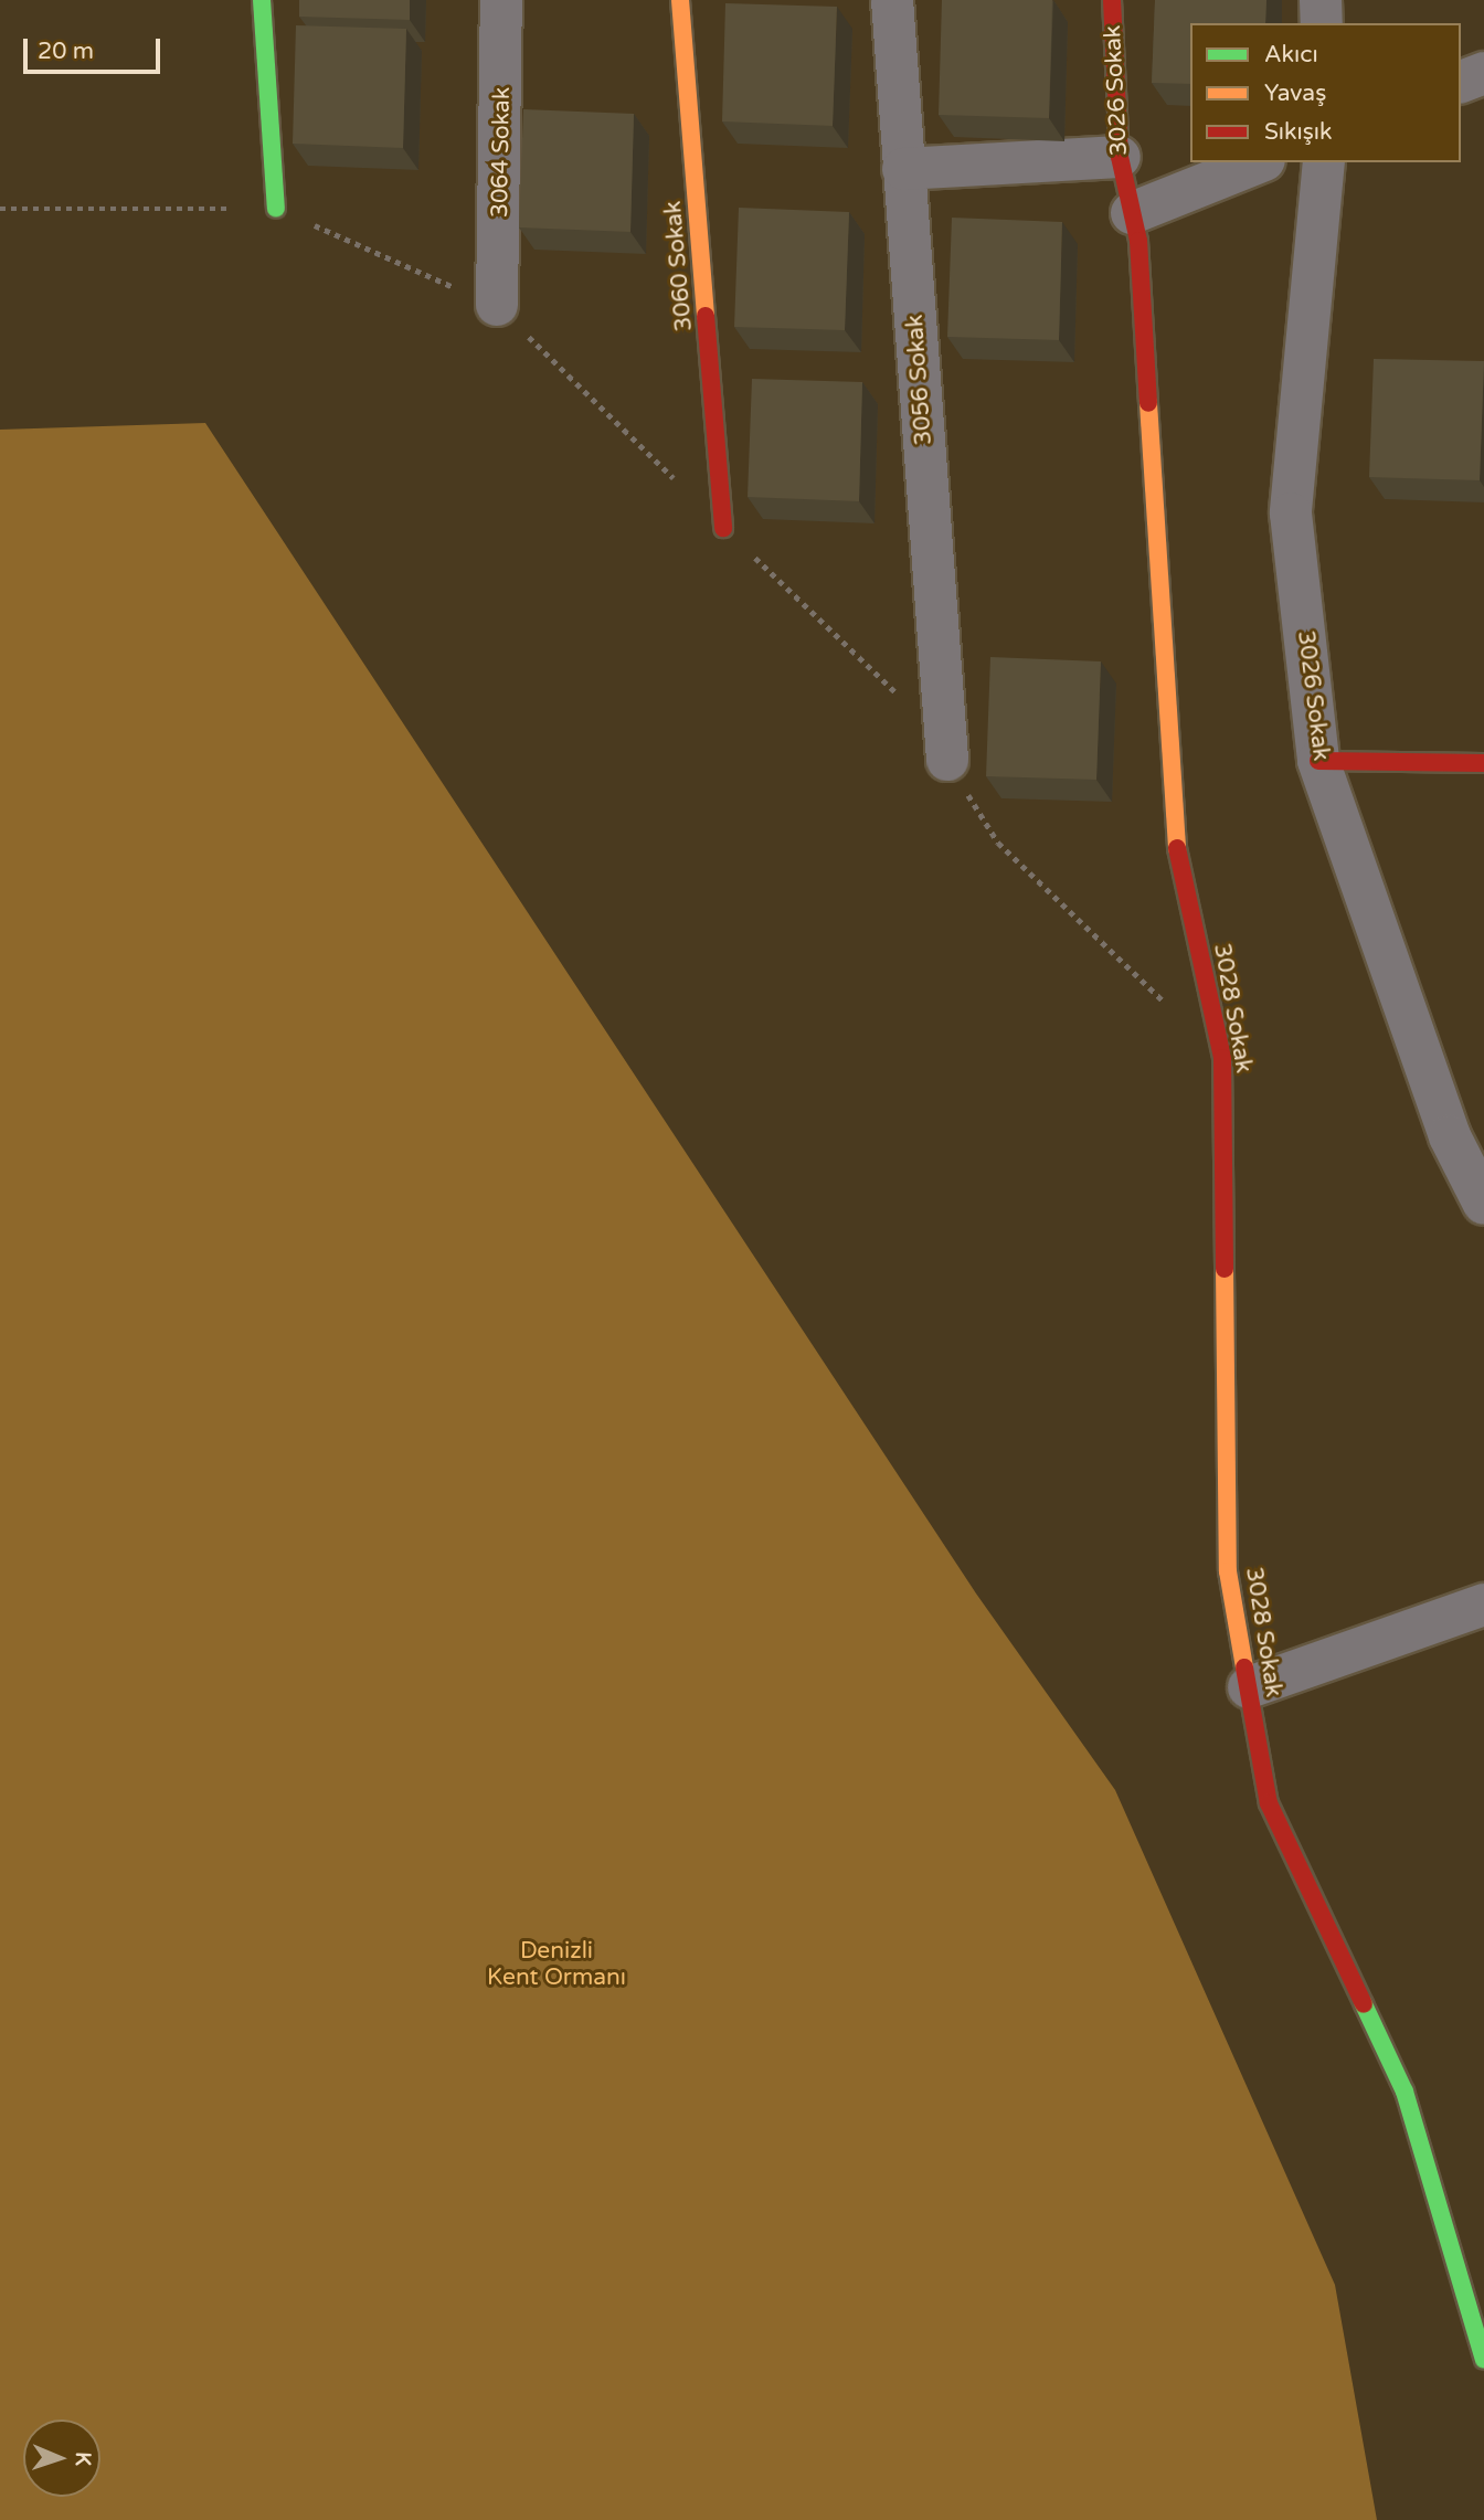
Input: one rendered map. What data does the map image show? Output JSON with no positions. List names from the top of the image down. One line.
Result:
{"streets":{"street":["3026 Sokak","3064 Sokak","3060 Sokak","3056 Sokak","3028 Sokak"]},"crossings":[["3026 Sokak","3028 Sokak"]],"parks":["Denizli Kent Ormanı"],"legend":["Akıcı","Yavaş","Sıkışık"],"scale_bar":"20 m","north":"right"}
